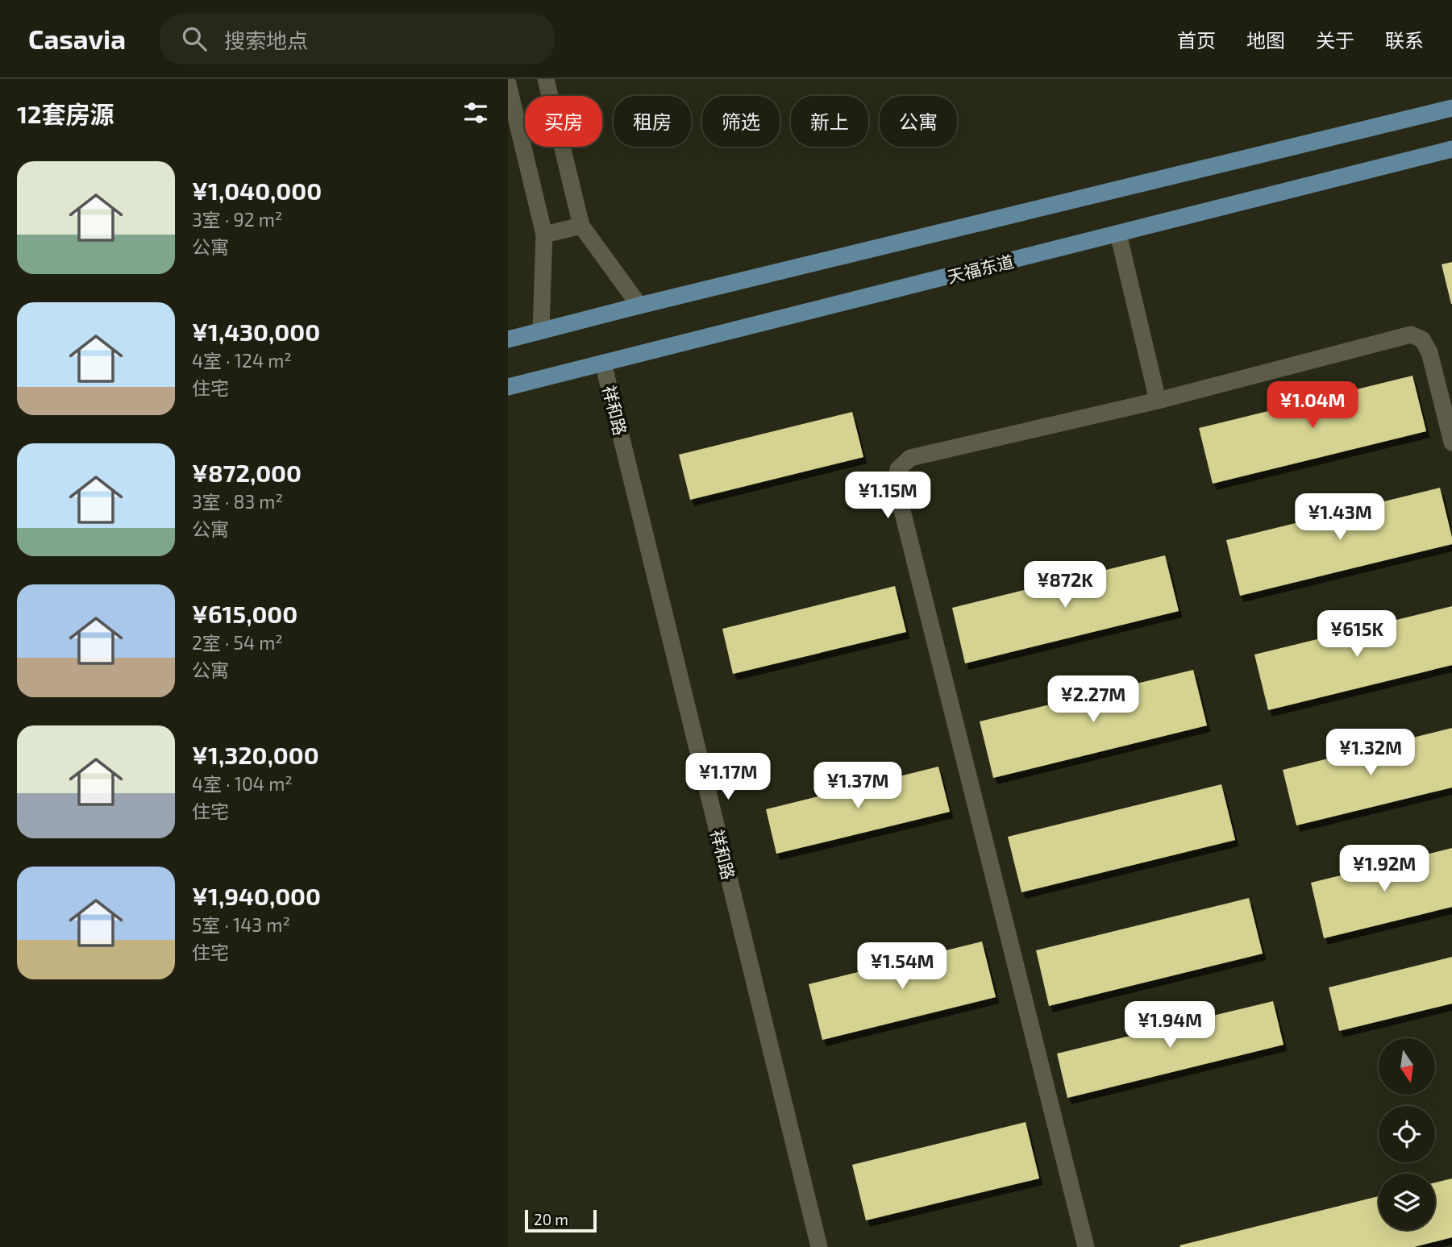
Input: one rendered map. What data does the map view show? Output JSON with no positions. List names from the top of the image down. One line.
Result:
{"streets":{"main road":["天福东道"],"street":["祥和路"]},"crossings":[["天福东道","祥和路"]],"scale_bar":"20 m","north":"bottom","page":{"header":"Casavia","search":"搜索地点","nav":["首页","地图","关于","联系"],"heading":"12套房源","chip":["买房","租房","筛选","新上","公寓"],"list":[{"name":"¥1,040,000","note":"3室 · 92 m² · 公寓"},{"name":"¥1,430,000","note":"4室 · 124 m² · 住宅"},{"name":"¥872,000","note":"3室 · 83 m² · 公寓"},{"name":"¥615,000","note":"2室 · 54 m² · 公寓"},{"name":"¥1,320,000","note":"4室 · 104 m² · 住宅"},{"name":"¥1,940,000","note":"5室 · 143 m² · 住宅"}],"price":["¥1.04M","¥1.15M","¥1.43M","¥872K","¥615K","¥2.27M","¥1.32M","¥1.17M","¥1.37M","¥1.92M","¥1.54M","¥1.94M"],"scale":"20 m"}}
